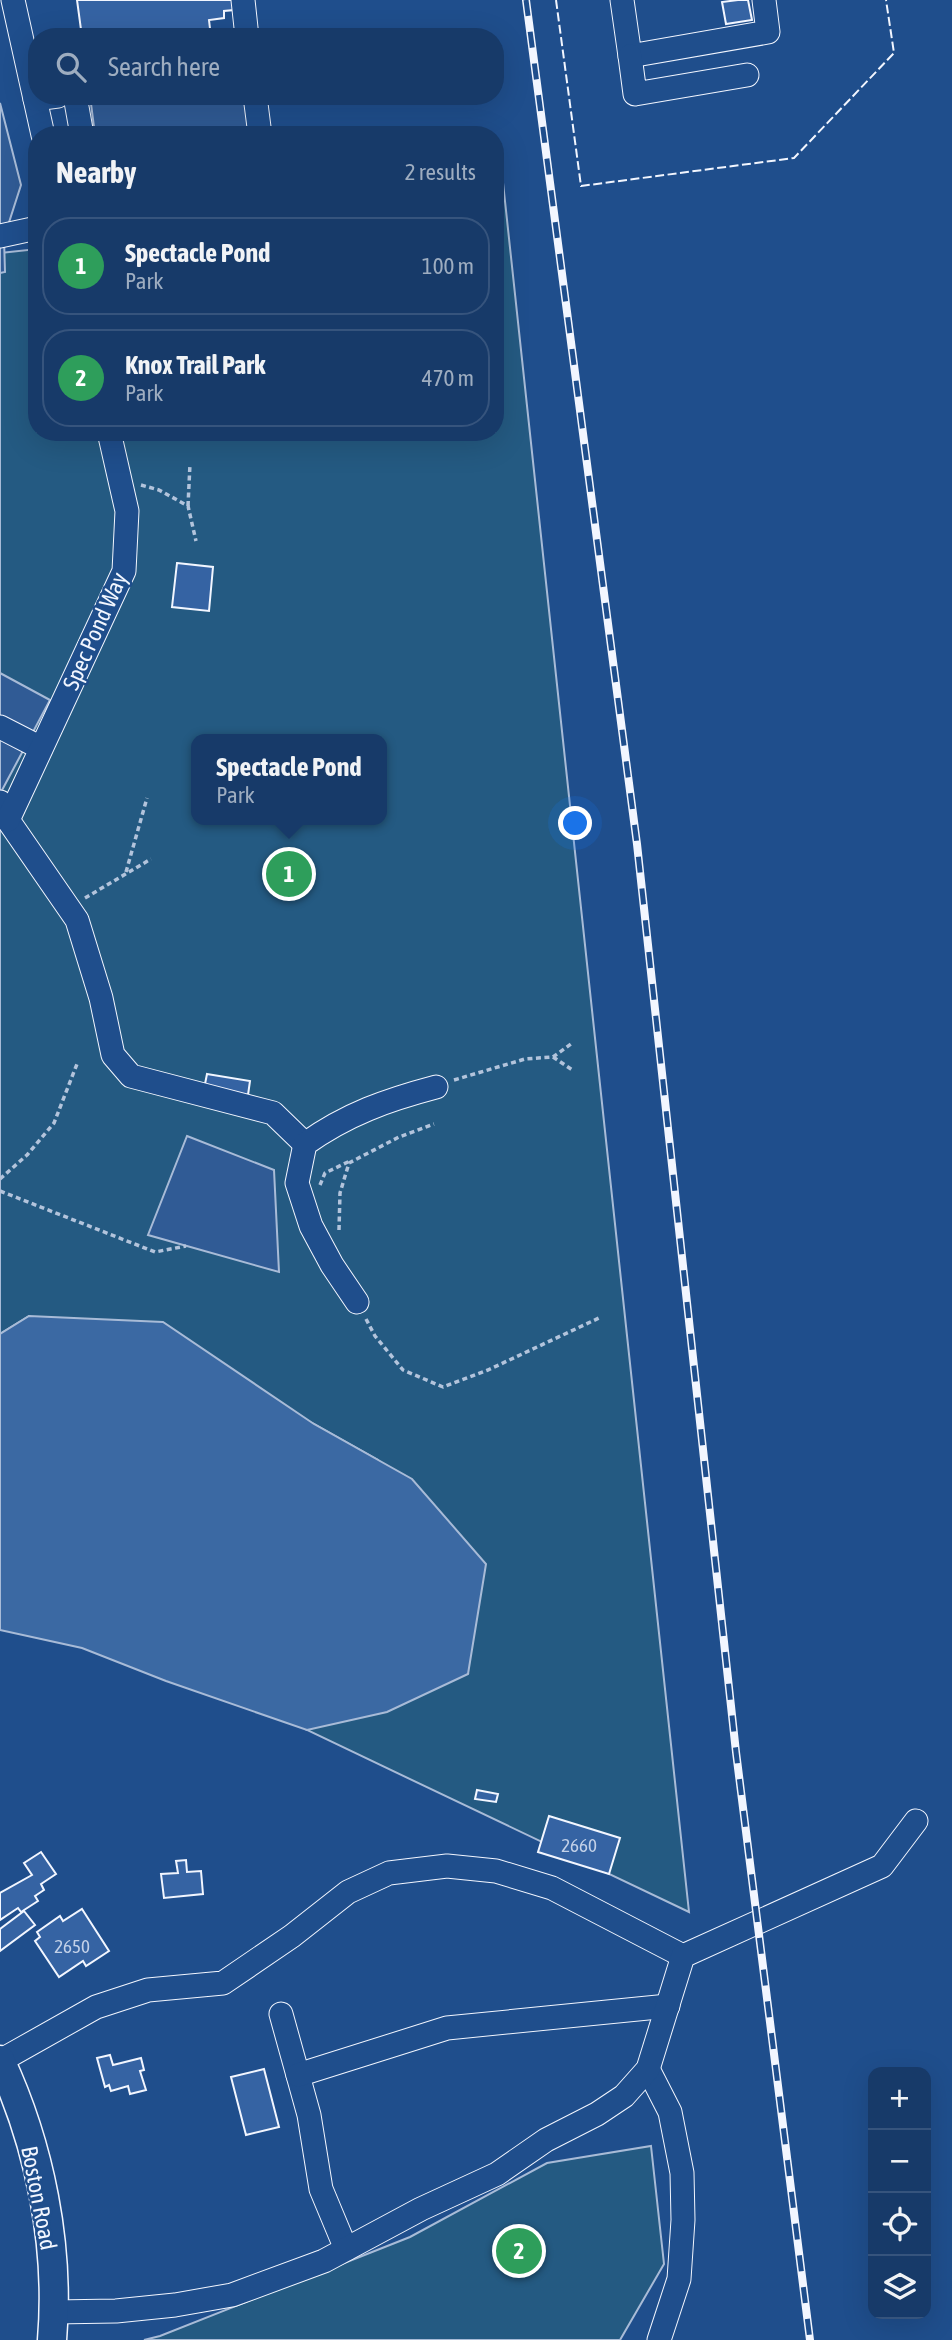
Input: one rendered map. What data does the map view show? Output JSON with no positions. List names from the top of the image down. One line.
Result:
{"streets":{"main road":["Boston Road"],"lane":["Spec Pond Way"]},"house_numbers":["2660","2650"],"page":{"search":"Search here","heading":["Nearby","2 results"],"list":[{"mark":"1","name":"Spectacle Pond","note":"Park","value":"100 m"},{"mark":"2","name":"Knox Trail Park","note":"Park","value":"470 m"}],"popup":["Spectacle Pond","Park"],"pins":["1","2"],"map_buttons":["+","−"]}}
